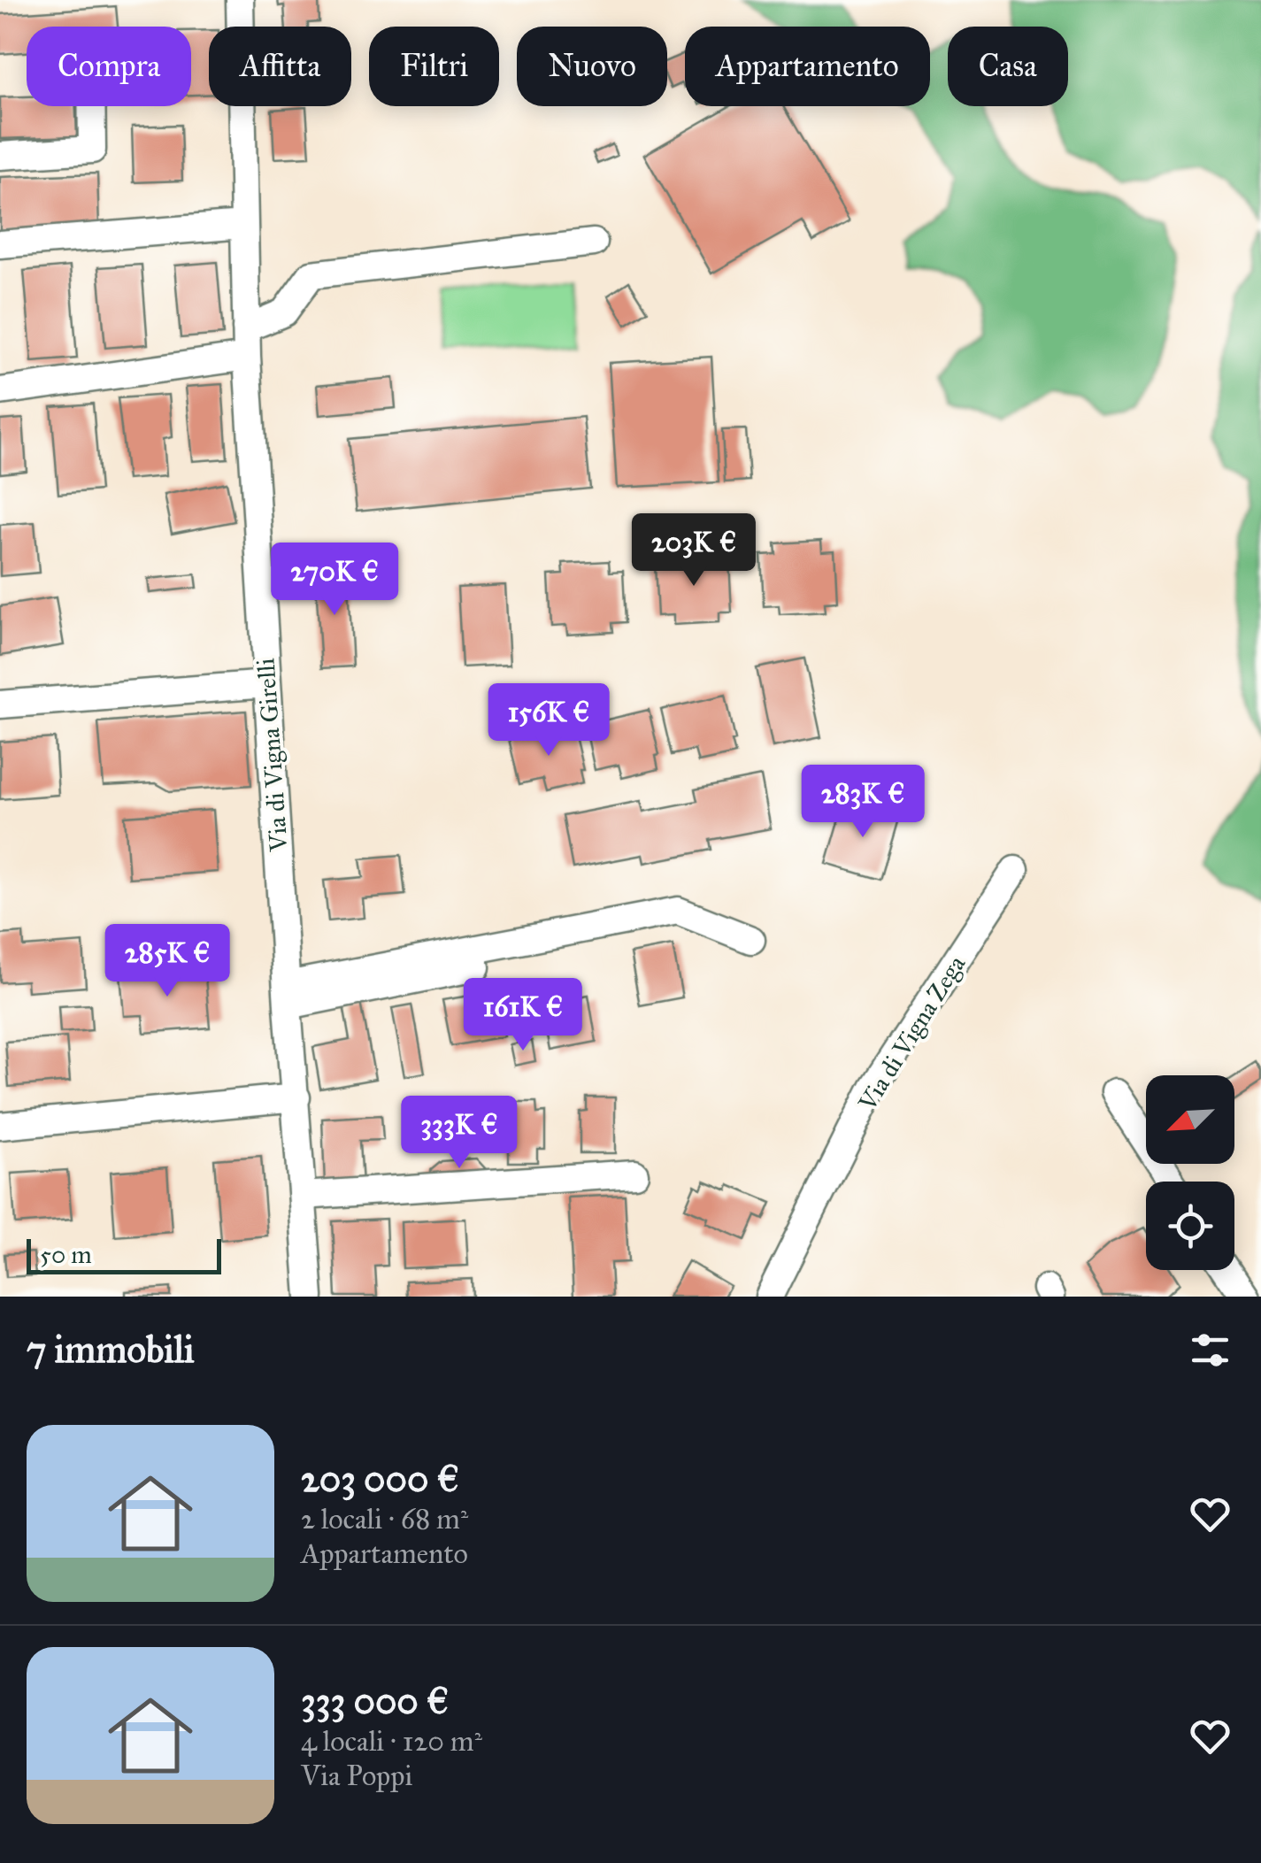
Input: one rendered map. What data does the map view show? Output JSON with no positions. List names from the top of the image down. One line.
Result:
{"streets":{"street":["Via di Vigna Girelli","Via di Vigna Zega"]},"scale_bar":"50 m","north":"bottom left","page":{"chip":["Compra","Affitta","Filtri","Nuovo","Appartamento","Casa"],"price":["203K €","270K €","156K €","283K €","285K €","161K €","333K €"],"scale":"50 m","heading":"7 immobili","list":[{"name":"203 000 €","note":"2 locali · 68 m² · Appartamento"},{"name":"333 000 €","note":"4 locali · 120 m² · Via Poppi"}]}}
